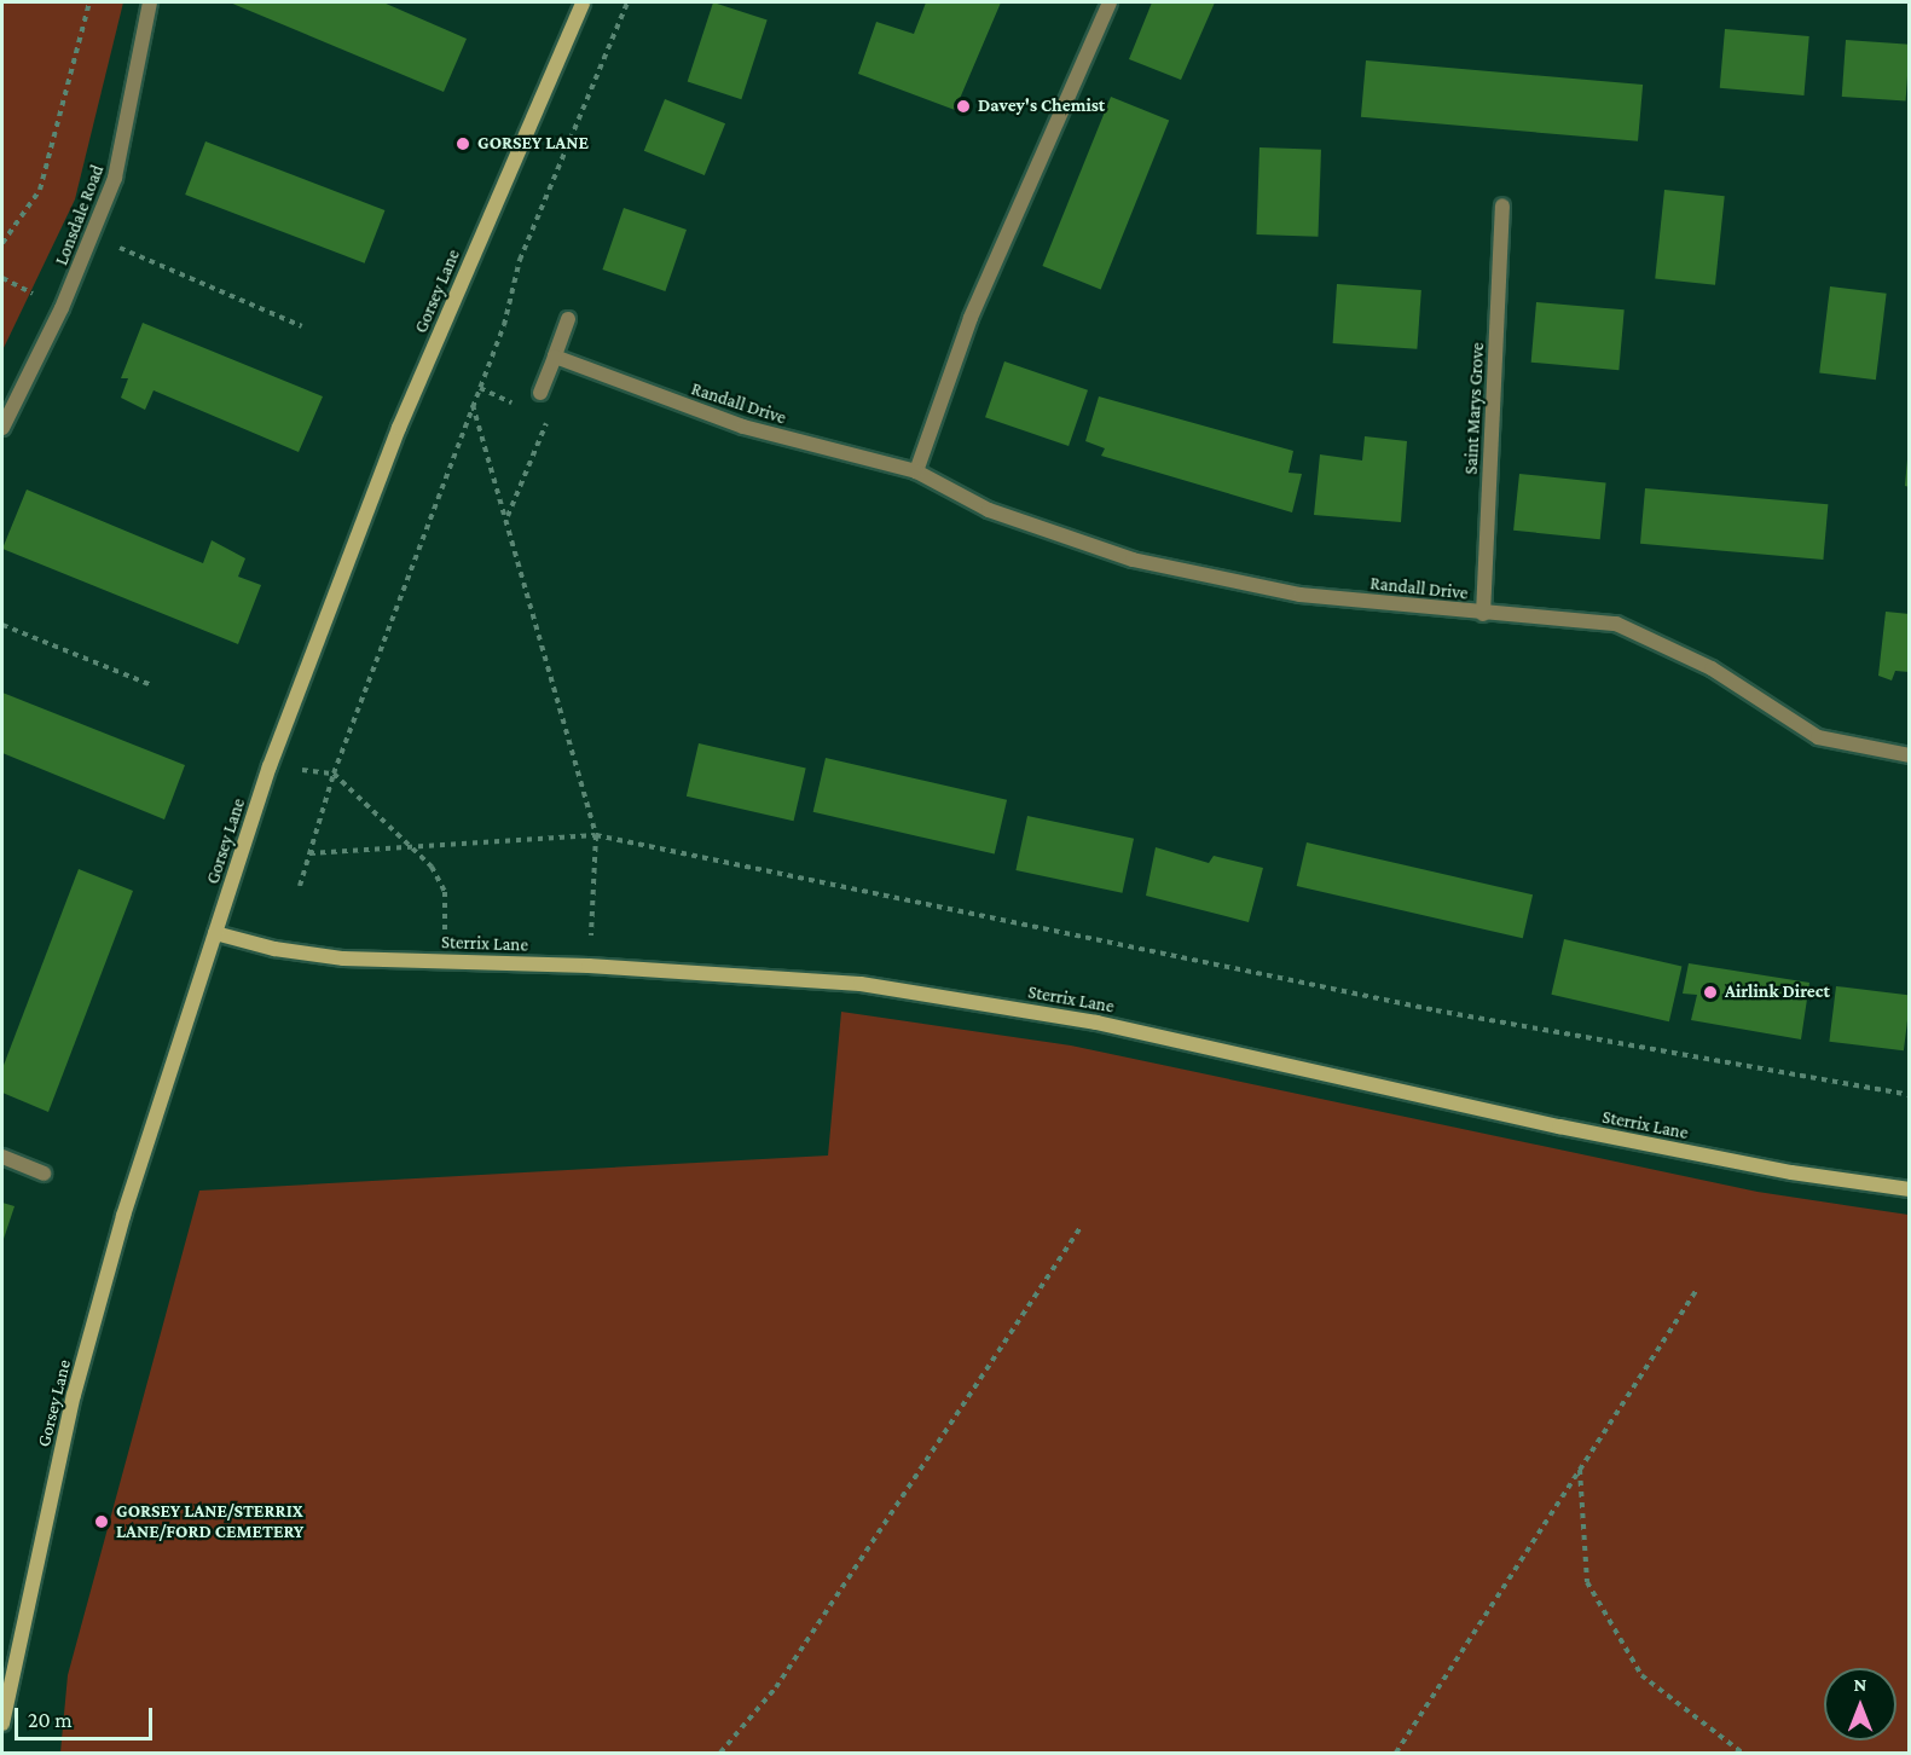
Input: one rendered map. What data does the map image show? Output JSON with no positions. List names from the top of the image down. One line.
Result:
{"streets":{"main road":["Gorsey Lane","Sterrix Lane"],"street":["Lonsdale Road","Randall Drive","Saint Marys Grove"]},"crossings":[["Gorsey Lane","Sterrix Lane"],["Randall Drive","Saint Marys Grove"]],"places":["Davey's Chemist","GORSEY LANE","Airlink Direct","GORSEY LANE/STERRIX LANE/FORD CEMETERY"],"scale_bar":"20 m","north":"top"}
